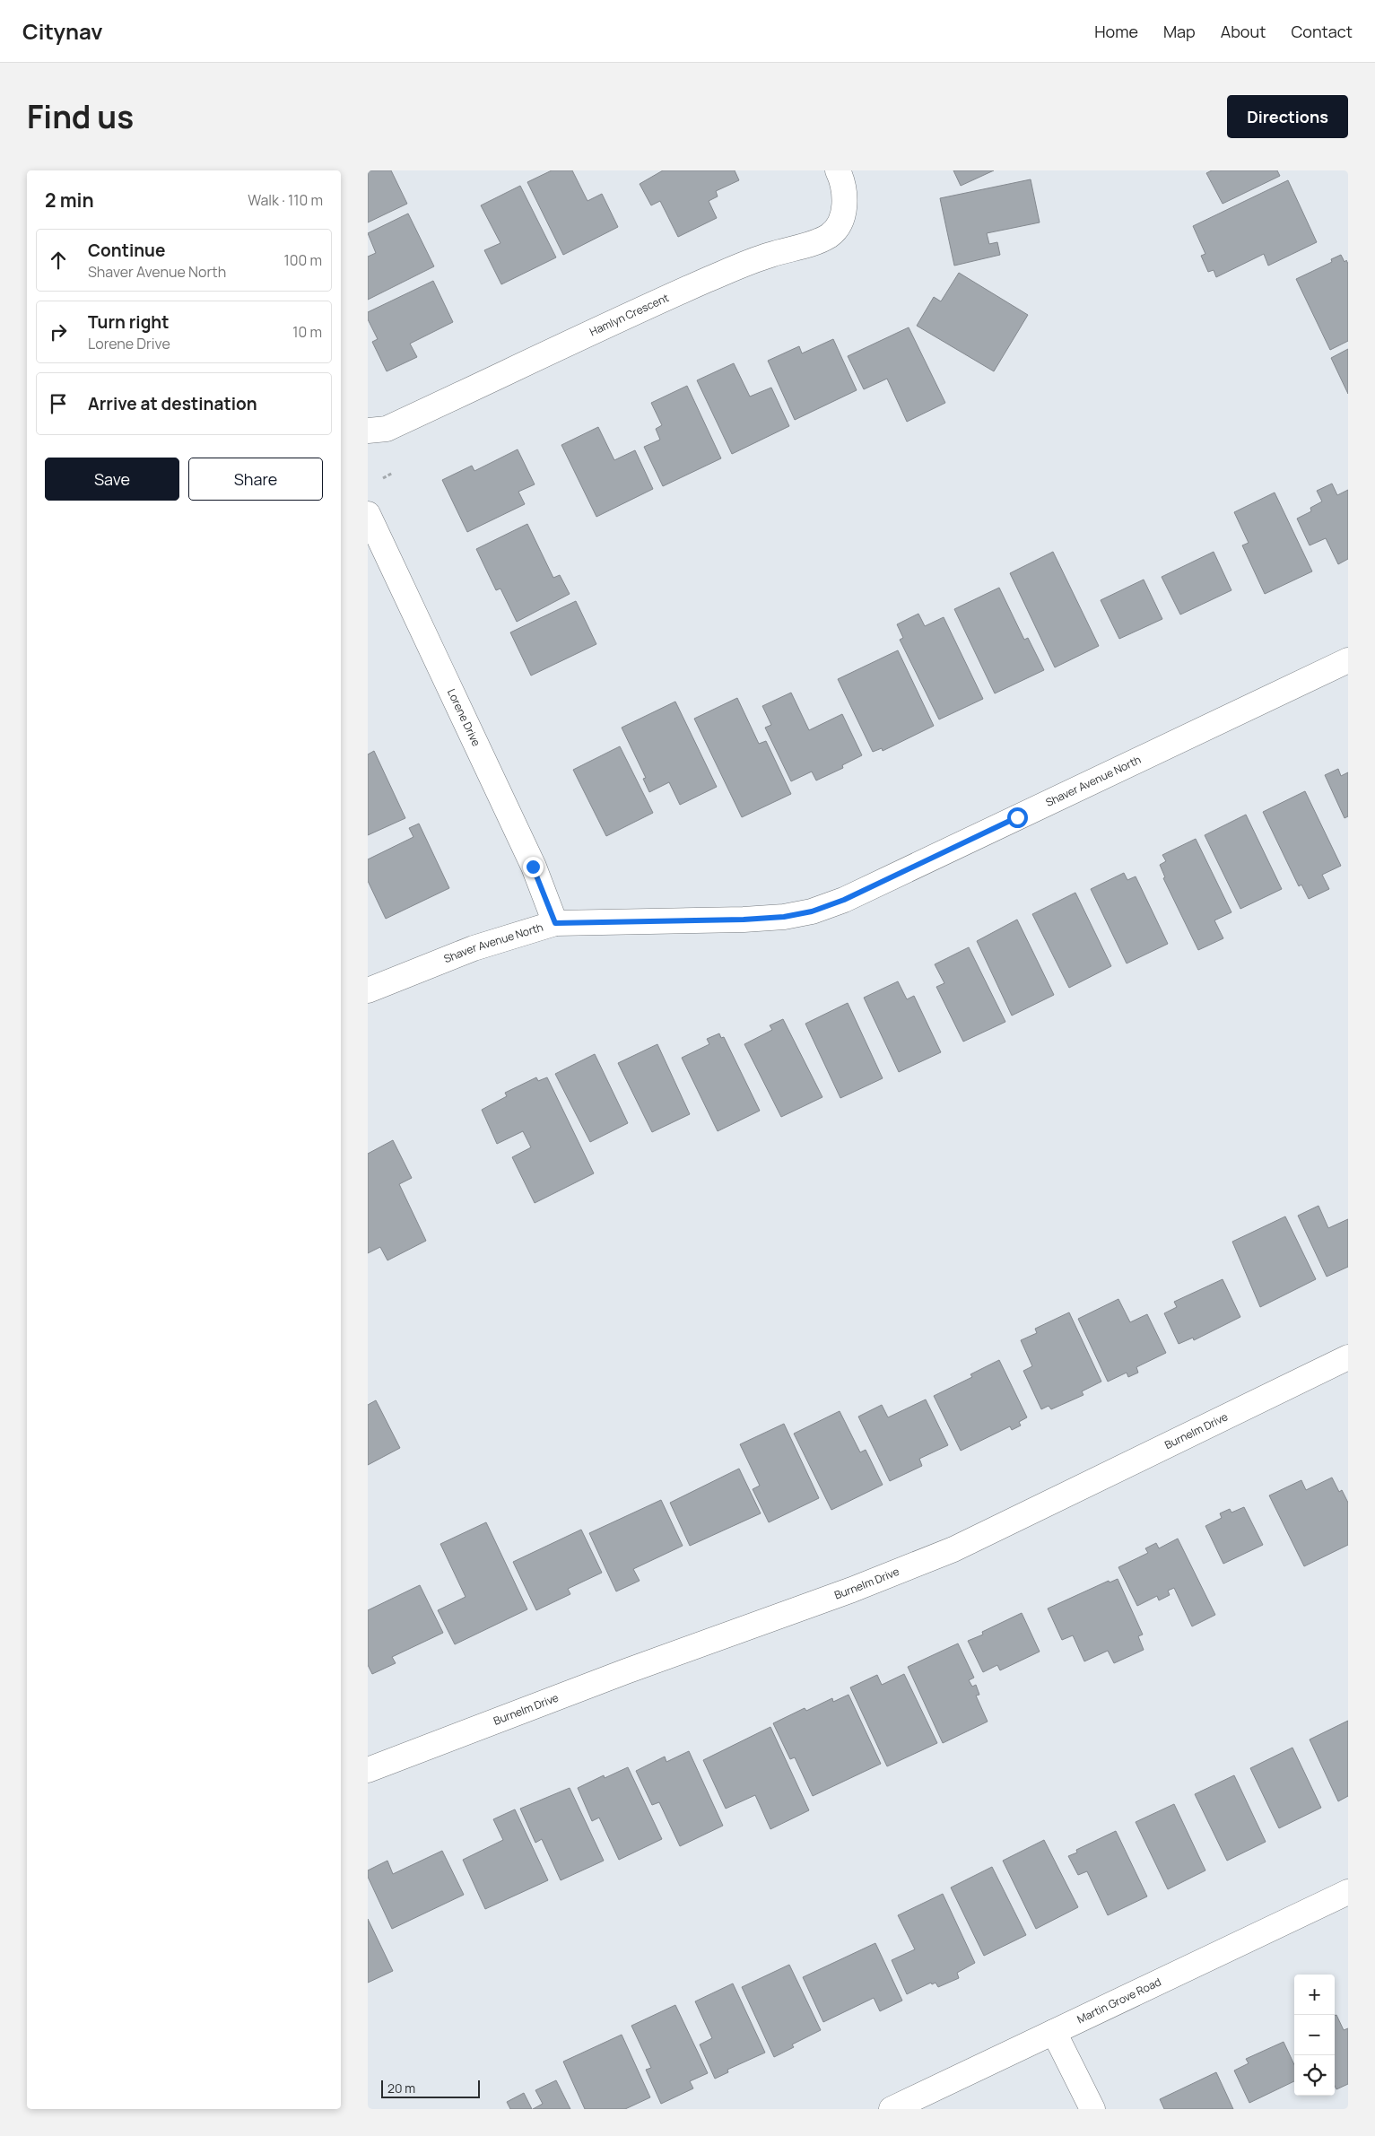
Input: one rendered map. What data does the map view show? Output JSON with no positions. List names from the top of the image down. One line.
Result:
{"streets":{"street":["Hamlyn Crescent","Lorene Drive","Shaver Avenue North","Burnelm Drive","Martin Grove Road"]},"crossings":[["Lorene Drive","Shaver Avenue North"]],"scale_bar":"20 m","page":{"header":"Citynav","nav":["Home","Map","About","Contact"],"title":"Find us","buttons":["Directions",["Save","Share"]],"heading":["2 min","Walk · 110 m"],"list":[["Continue","Shaver Avenue North","100 m"],["Turn right","Lorene Drive","10 m"],"Arrive at destination"],"map_buttons":["+","−"],"scale":"20 m"}}
